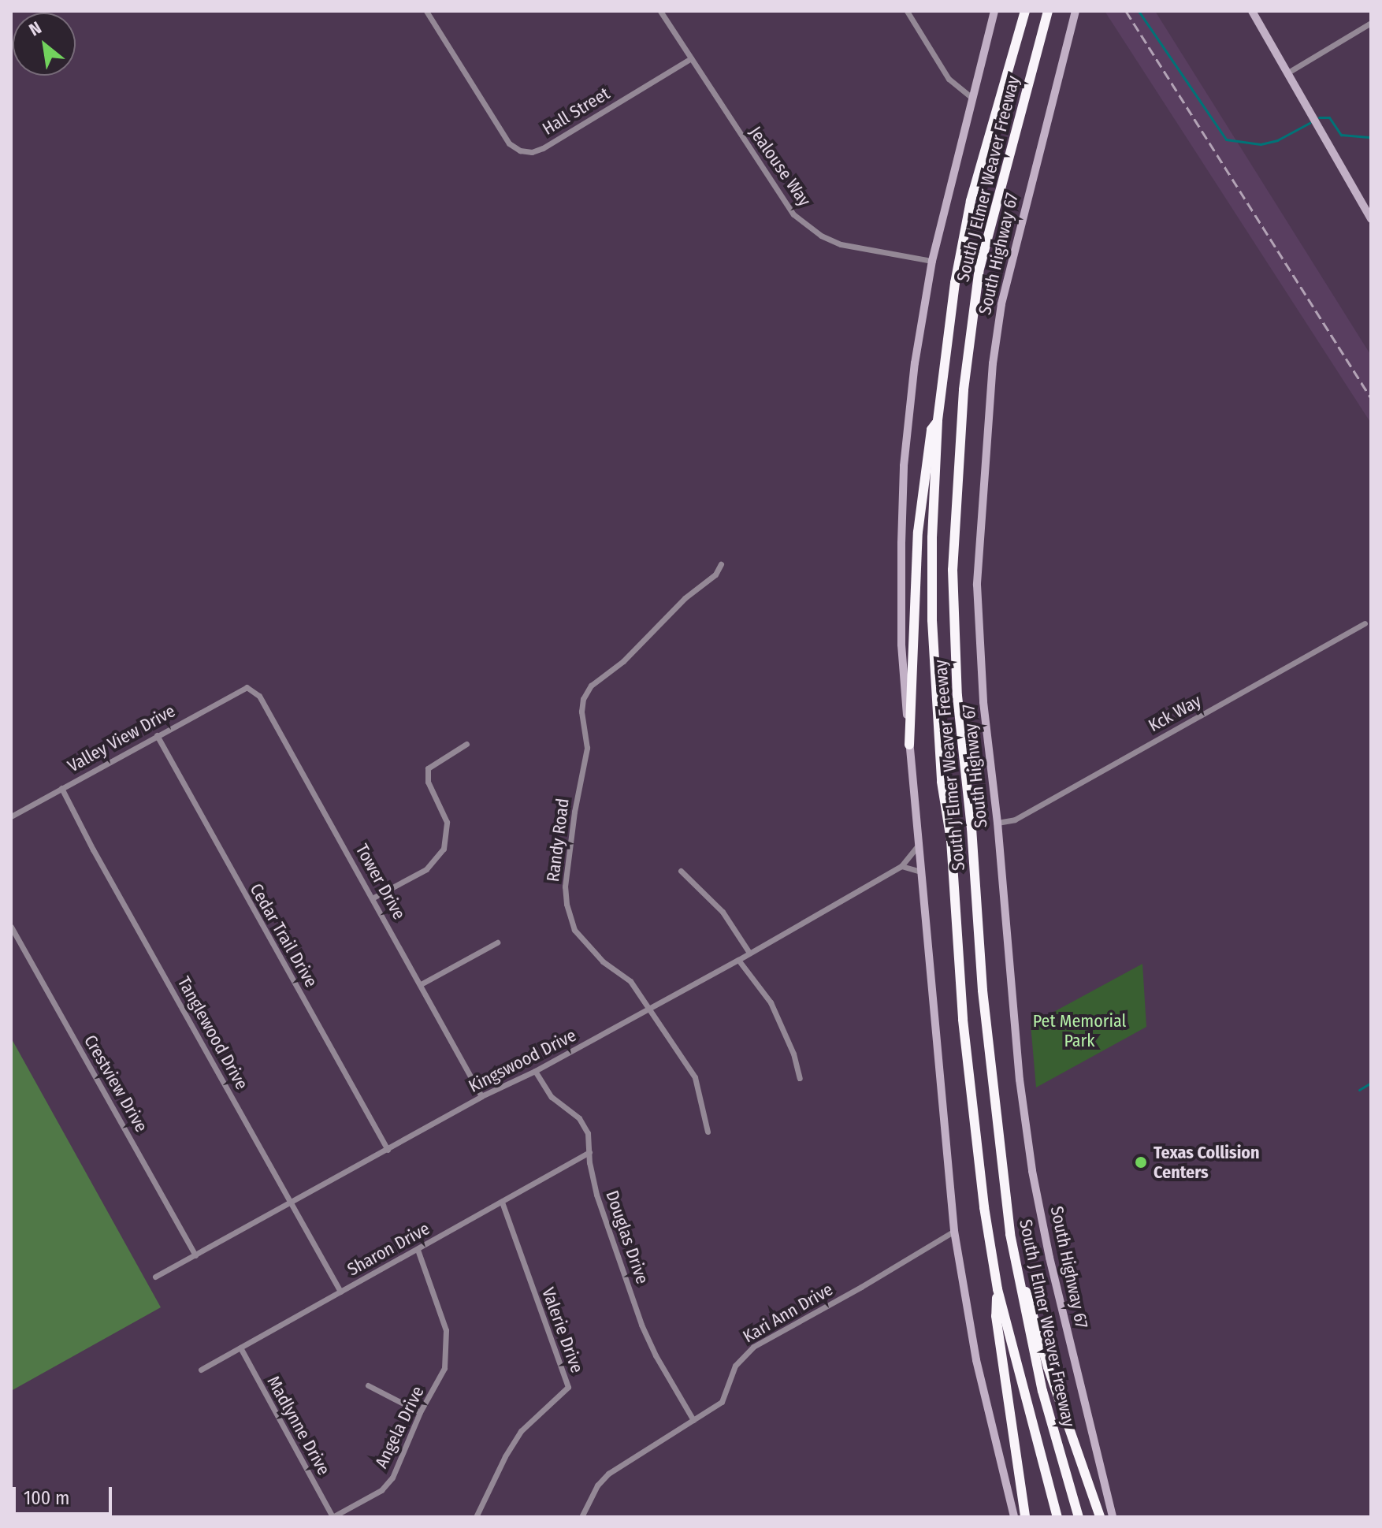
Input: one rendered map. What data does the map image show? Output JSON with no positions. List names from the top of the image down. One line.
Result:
{"streets":{"highway":["South J Elmer Weaver Freeway"],"main road":["South Highway 67"],"street":["Hall Street","Jealouse Way","Kck Way","Valley View Drive","Randy Road","Tower Drive","Cedar Trail Drive","Tanglewood Drive","Kingswood Drive","Crestview Drive","Douglas Drive","Sharon Drive","Kari Ann Drive","Valerie Drive","Madlynne Drive","Angela Drive"]},"crossings":[["Hall Street","Jealouse Way"],["South Highway 67","Kck Way"],["Valley View Drive","Tower Drive"],["Valley View Drive","Cedar Trail Drive"],["Valley View Drive","Tanglewood Drive"],["Randy Road","Kingswood Drive"],["Tower Drive","Kingswood Drive"],["Cedar Trail Drive","Kingswood Drive"],["Tanglewood Drive","Kingswood Drive"],["Tanglewood Drive","Sharon Drive"],["Kingswood Drive","Crestview Drive"],["Kingswood Drive","Douglas Drive"],["Douglas Drive","Sharon Drive"],["Douglas Drive","Kari Ann Drive"],["Sharon Drive","Valerie Drive"],["Sharon Drive","Madlynne Drive"],["Sharon Drive","Angela Drive"],["Madlynne Drive","Angela Drive"]],"parks":["Pet Memorial Park"],"places":["Texas Collision Centers"],"scale_bar":"100 m","north":"top left"}
